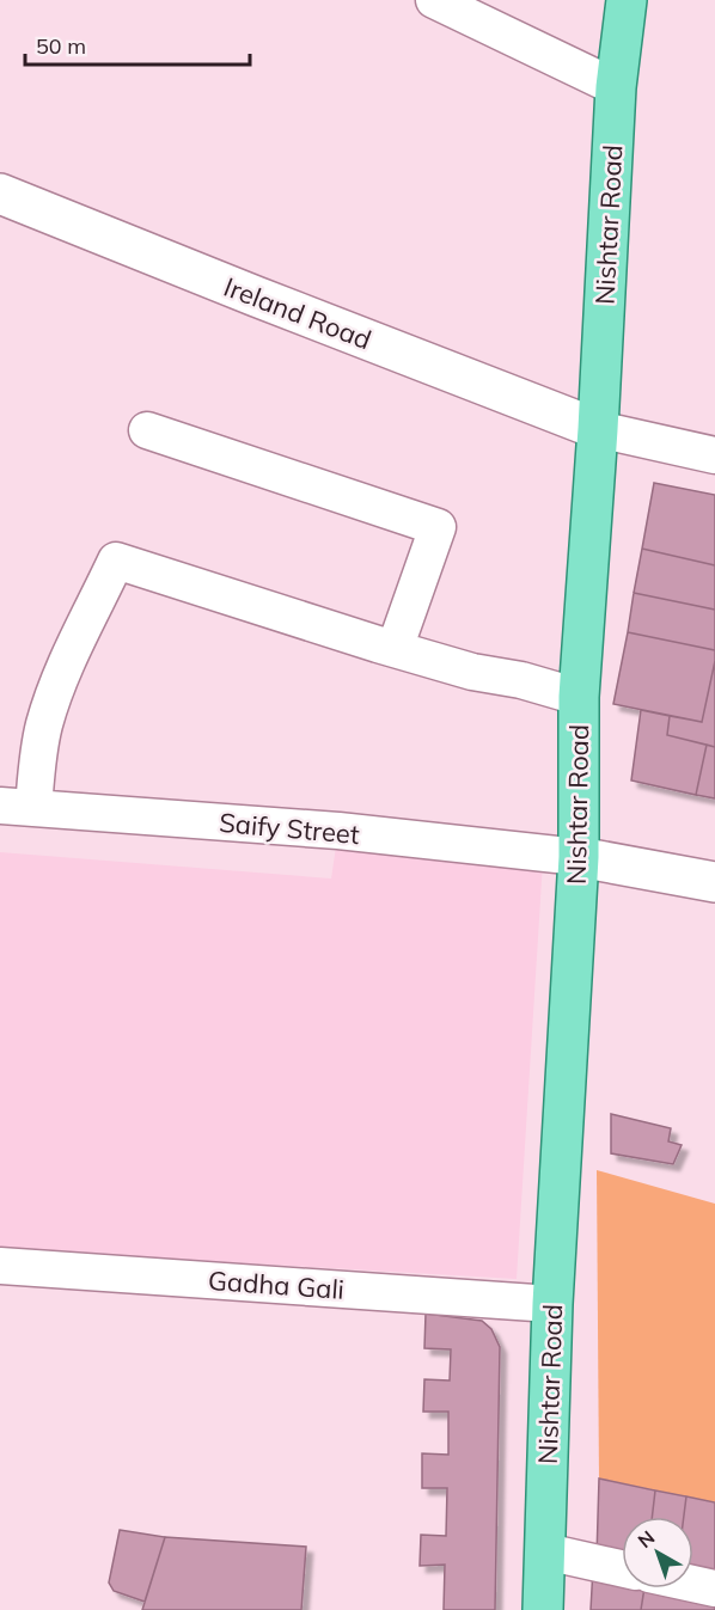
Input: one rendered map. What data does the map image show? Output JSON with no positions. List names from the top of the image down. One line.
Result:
{"streets":{"main road":["Nishtar Road"],"street":["Ireland Road","Saify Street","Gadha Gali"]},"crossings":[["Nishtar Road","Ireland Road"],["Nishtar Road","Saify Street"],["Nishtar Road","Gadha Gali"]],"scale_bar":"50 m","north":"top left"}
